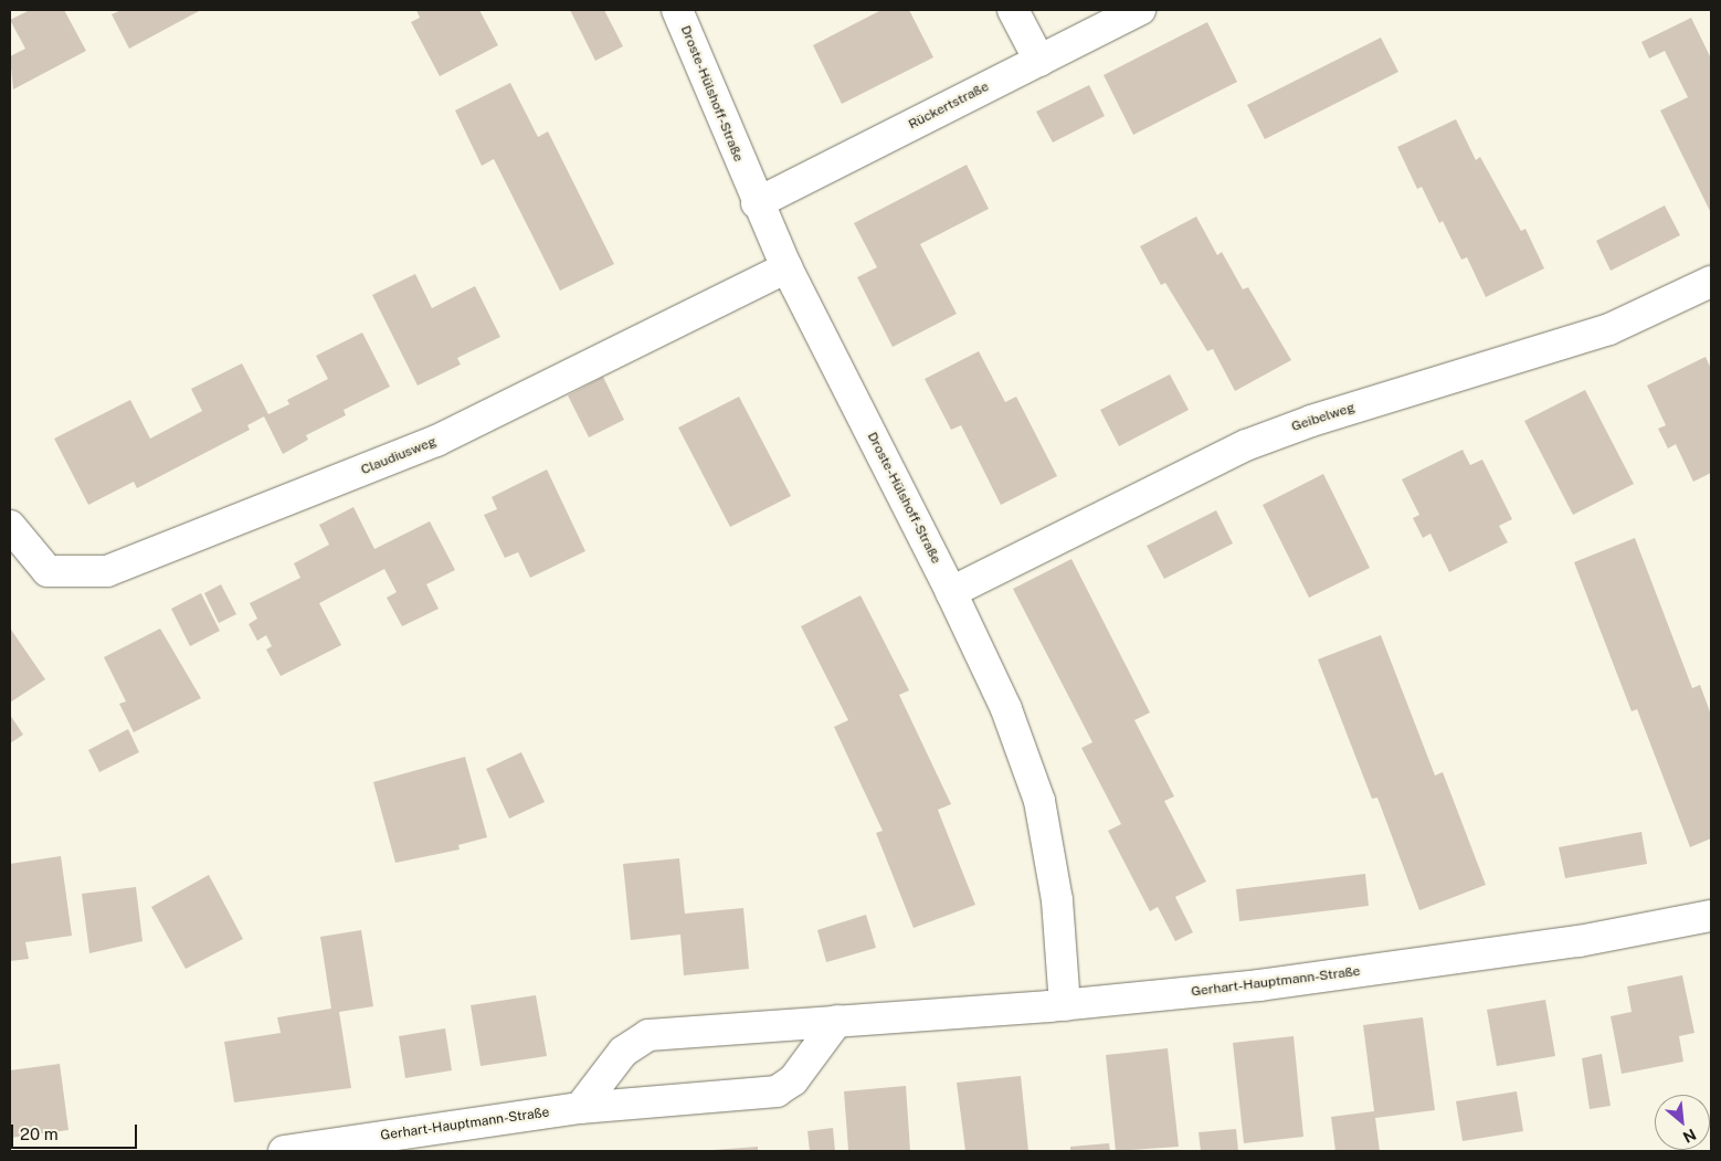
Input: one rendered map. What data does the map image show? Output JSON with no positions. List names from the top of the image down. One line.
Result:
{"streets":{"street":["Droste-Hülshoff-Straße","Rückertstraße","Geibelweg","Claudiusweg","Gerhart-Hauptmann-Straße"]},"crossings":[["Droste-Hülshoff-Straße","Rückertstraße"],["Droste-Hülshoff-Straße","Geibelweg"],["Droste-Hülshoff-Straße","Claudiusweg"],["Droste-Hülshoff-Straße","Gerhart-Hauptmann-Straße"]],"scale_bar":"20 m","north":"bottom right"}
